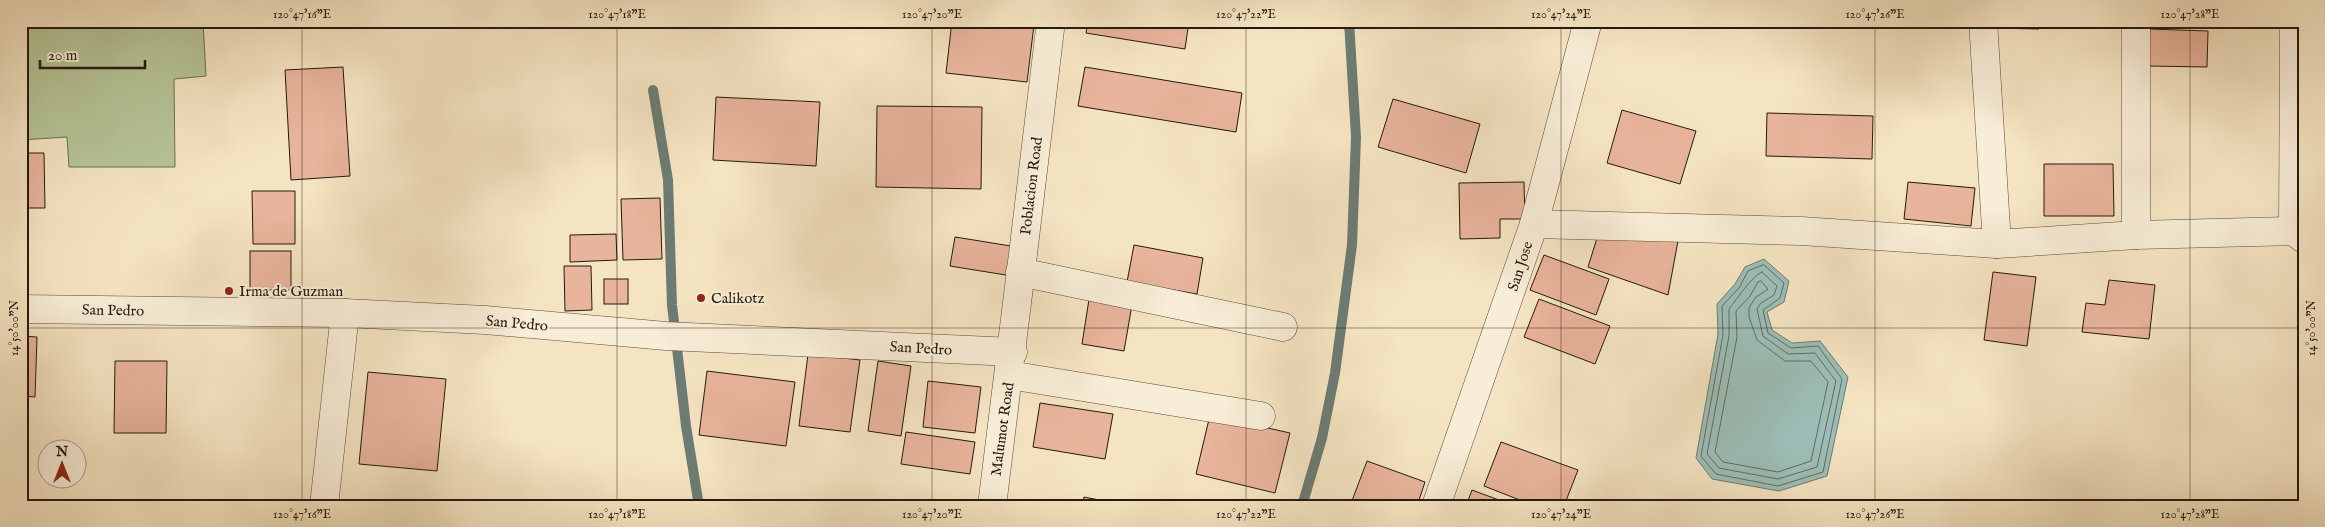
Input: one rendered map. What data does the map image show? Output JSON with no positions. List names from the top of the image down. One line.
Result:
{"streets":{"street":["Poblacion Road","San Jose","San Pedro","Malumot Road"]},"crossings":[["Poblacion Road","San Pedro"],["Poblacion Road","Malumot Road"],["San Pedro","Malumot Road"]],"places":["Irma de Guzman","Calikotz"],"scale_bar":"20 m","north":"top","coordinates":["120°47'16\"E","120°47'18\"E","120°47'20\"E","120°47'22\"E","120°47'24\"E","120°47'26\"E","120°47'28\"E","14°50'00\"N"]}
